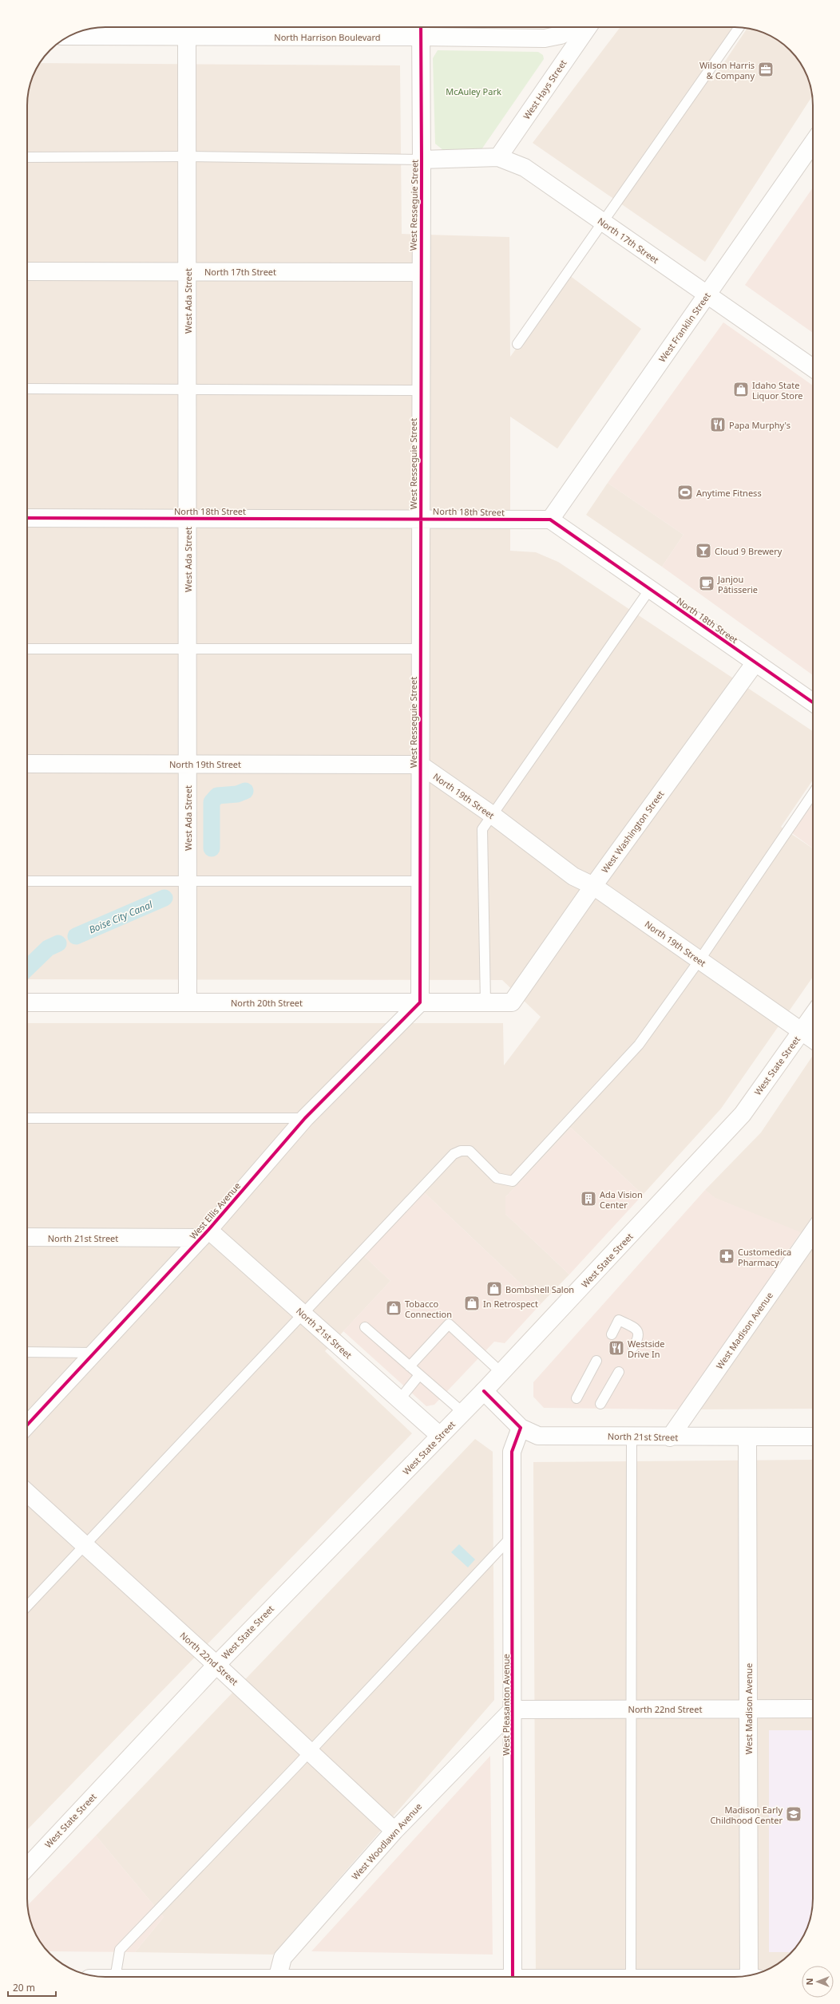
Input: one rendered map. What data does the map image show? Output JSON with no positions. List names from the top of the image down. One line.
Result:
{"streets":{"street":["North Harrison Boulevard","West Hays Street","West Resseguie Street","North 17th Street","West Ada Street","West Franklin Street","North 18th Street","North 19th Street","West Washington Street","North 20th Street","West State Street","West Ellis Avenue","North 21st Street","West Madison Avenue","North 22nd Street","West Pleasanton Avenue","West Woodlawn Avenue"]},"crossings":[["North Harrison Boulevard","West Resseguie Street"],["North Harrison Boulevard","West Ada Street"],["West Hays Street","North 17th Street"],["West Resseguie Street","North 17th Street"],["West Resseguie Street","North 18th Street"],["West Resseguie Street","North 19th Street"],["West Resseguie Street","North 20th Street"],["West Resseguie Street","West Ellis Avenue"],["North 17th Street","West Ada Street"],["North 17th Street","West Franklin Street"],["West Ada Street","North 18th Street"],["West Ada Street","North 19th Street"],["West Ada Street","North 20th Street"],["West Franklin Street","North 18th Street"],["North 18th Street","West Washington Street"],["North 19th Street","West Washington Street"],["North 19th Street","West State Street"],["West Washington Street","North 20th Street"],["North 20th Street","West Ellis Avenue"],["West State Street","North 21st Street"],["West State Street","North 22nd Street"],["West Ellis Avenue","North 21st Street"],["North 21st Street","West Madison Avenue"],["North 21st Street","West Pleasanton Avenue"],["West Madison Avenue","North 22nd Street"],["North 22nd Street","West Pleasanton Avenue"],["North 22nd Street","West Woodlawn Avenue"],["West Pleasanton Avenue","West Woodlawn Avenue"]],"water":["Boise City Canal"],"parks":["McAuley Park"],"places":{"office":["Wilson Harris & Company"],"shop":["Idaho State Liquor Store","Bombshell Salon","In Retrospect","Tobacco Connection"],"restaurant":["Papa Murphy's","Westside Drive In"],"sports":["Anytime Fitness"],"bar":["Cloud 9 Brewery"],"cafe":["Janjou Pâtisserie"],"building":["Ada Vision Center"],"pharmacy":["Customedica Pharmacy"],"school or university":["Madison Early Childhood Center"]},"scale_bar":"20 m","north":"left"}
